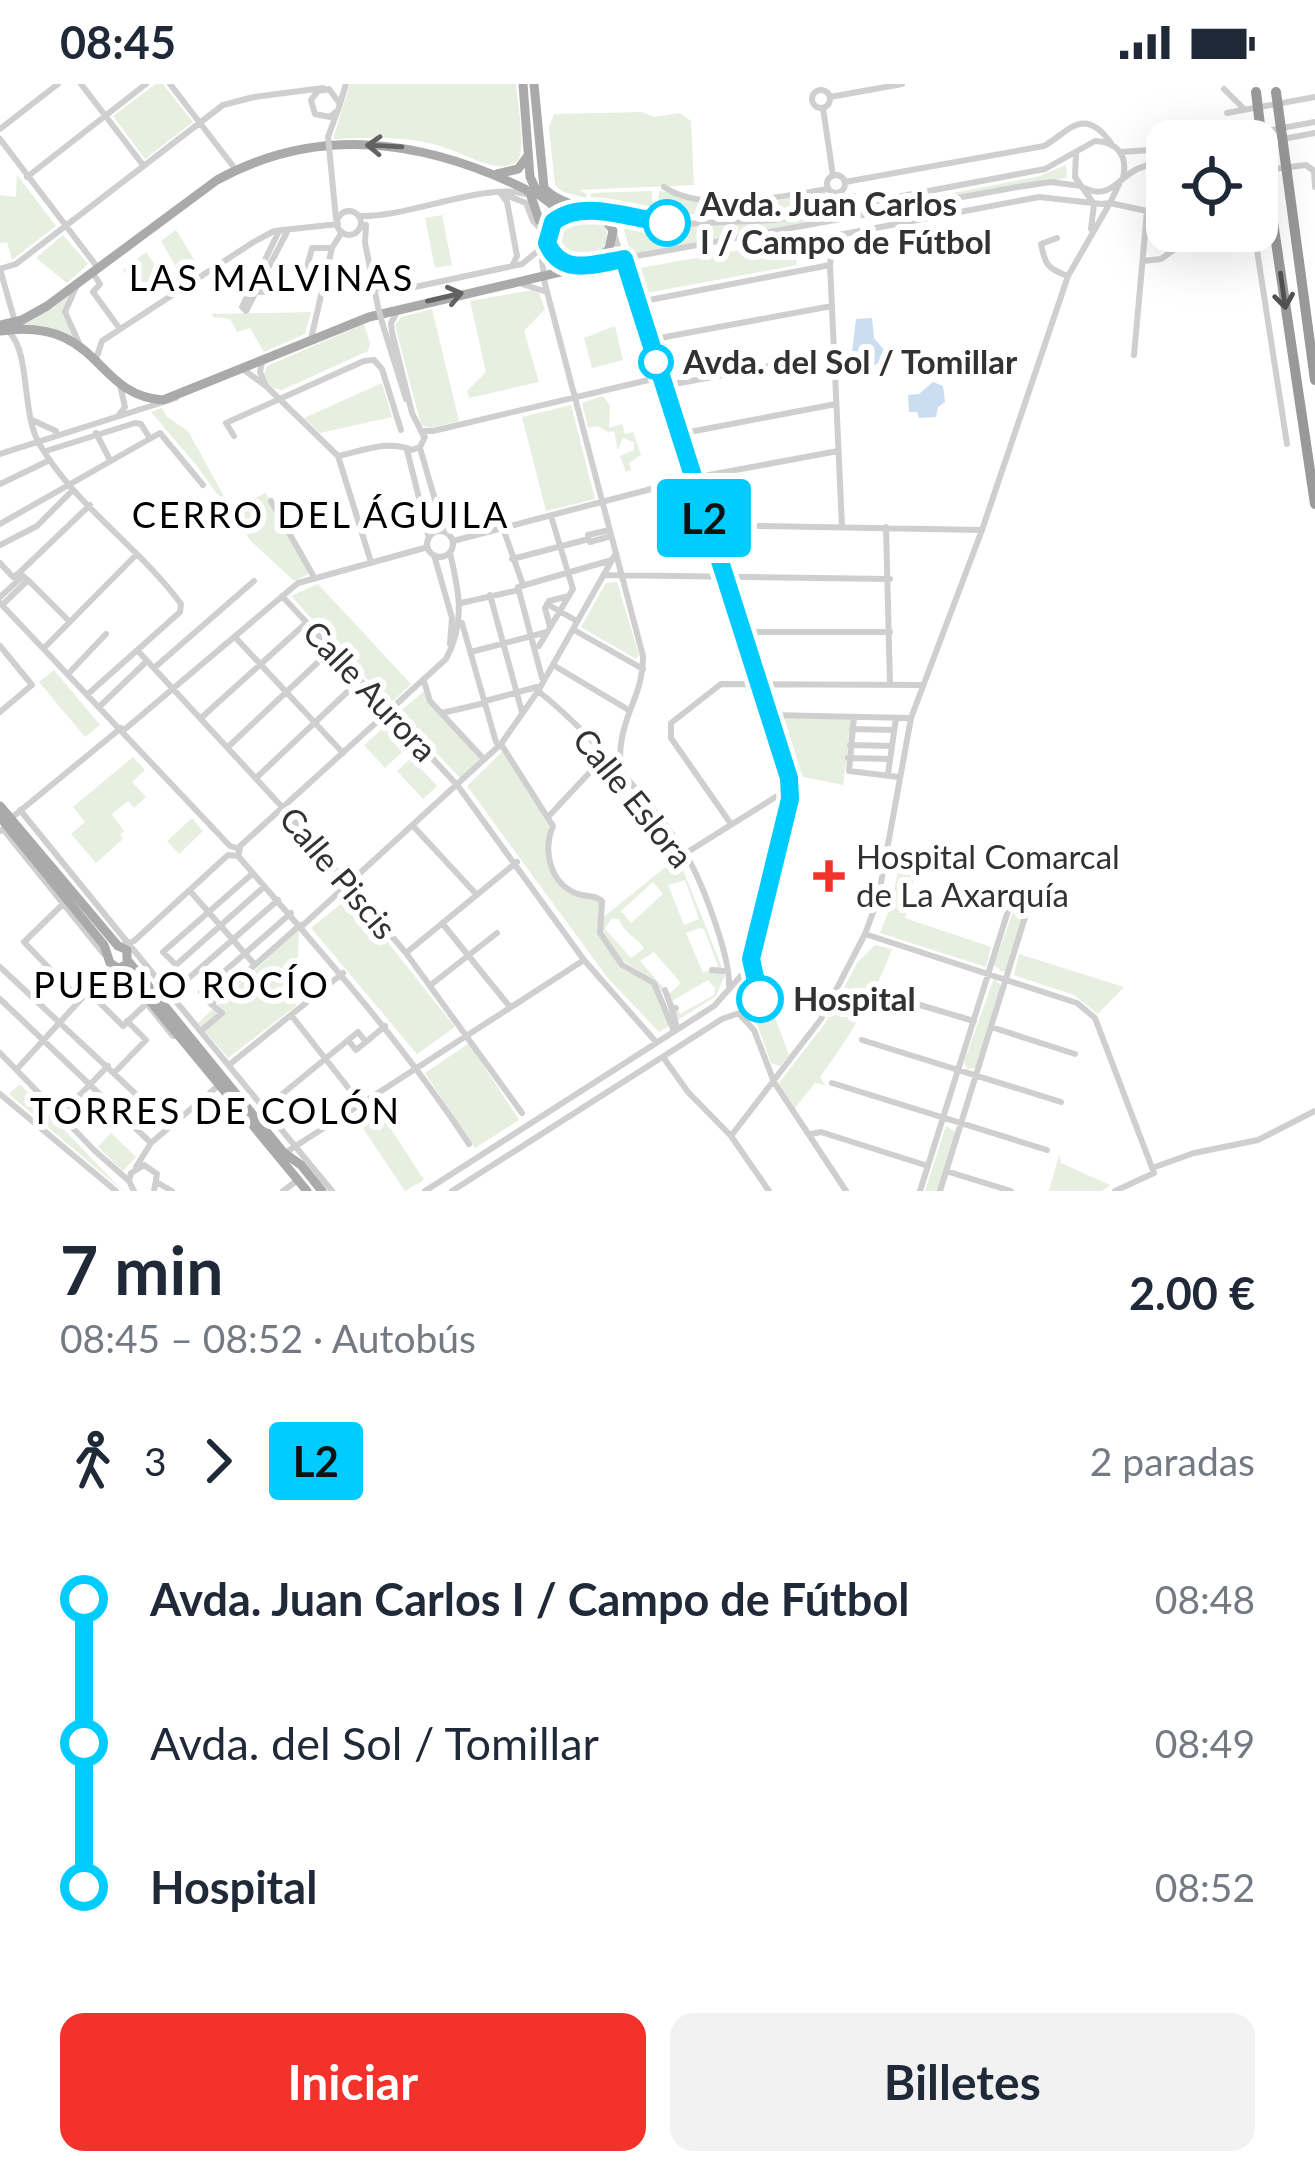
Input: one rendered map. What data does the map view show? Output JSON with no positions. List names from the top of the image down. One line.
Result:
{"streets":{"street":["Calle Aurora","Calle Eslora","Calle Piscis"]},"crossings":[["Calle Aurora","Calle Piscis"]],"districts":["LAS MALVINAS","CERRO DEL ÁGUILA","PUEBLO ROCÍO","TORRES DE COLÓN"],"places":{"other":["Avda. Juan Carlos I / Campo de Fútbol","Avda. del Sol / Tomillar","Hospital"],"health":["Hospital Comarcal de La Axarquía"]},"lines":["bus line L2"],"page":{"status":"08:45","on_map":"L2","heading":["7 min","08:45 – 08:52 · Autobús","2.00 €"],"legs":["3","L2","2 paradas"],"list":[{"name":"Avda. Juan Carlos I / Campo de Fútbol","value":"08:48"},{"name":"Avda. del Sol / Tomillar","value":"08:49"},{"name":"Hospital","value":"08:52"}],"buttons":["Iniciar","Billetes"]}}
